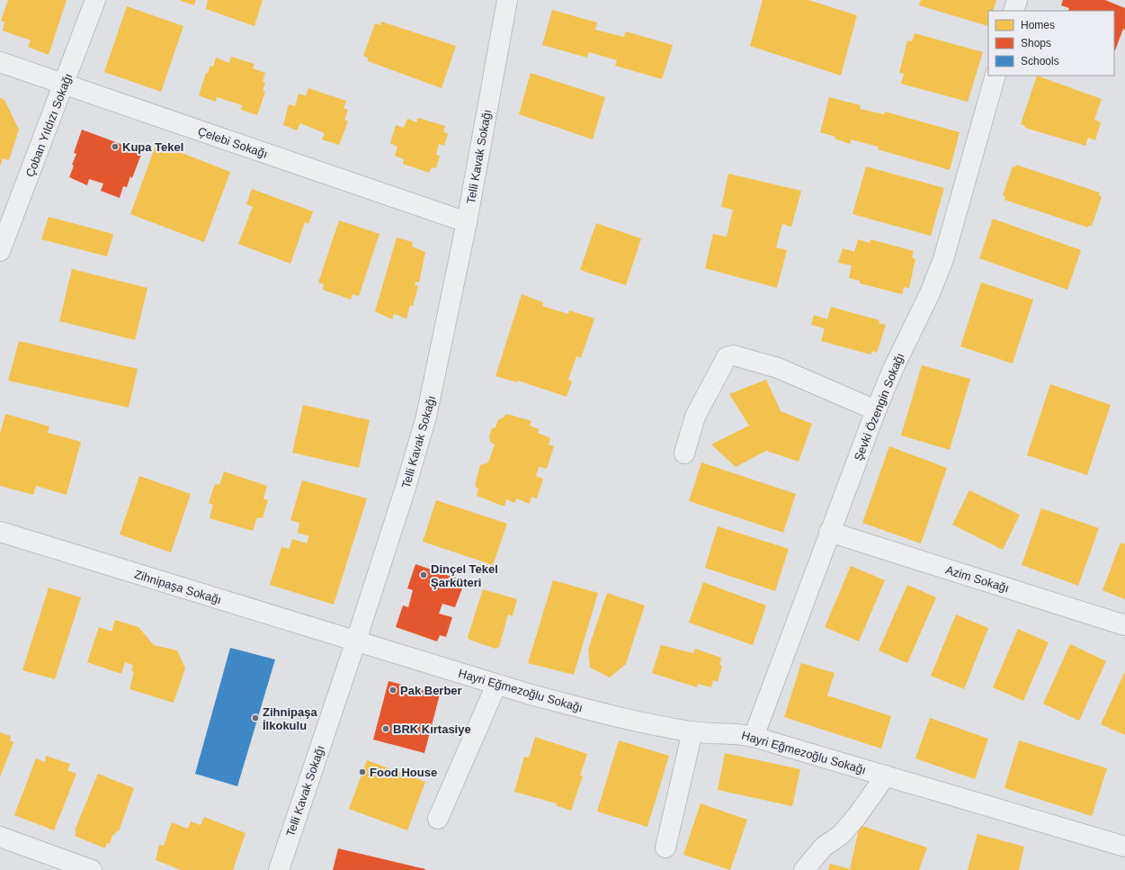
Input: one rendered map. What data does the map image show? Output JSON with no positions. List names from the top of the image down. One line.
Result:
{"streets":{"street":["Çoban Yıldızı Sokağı","Çelebi Sokağı","Telli Kavak Sokağı","Şevki Özengin Sokağı","Azim Sokağı","Zihnipaşa Sokağı","Hayri Eğmezoğlu Sokağı"]},"crossings":[["Çoban Yıldızı Sokağı","Çelebi Sokağı"],["Çelebi Sokağı","Telli Kavak Sokağı"],["Telli Kavak Sokağı","Zihnipaşa Sokağı"],["Telli Kavak Sokağı","Hayri Eğmezoğlu Sokağı"],["Şevki Özengin Sokağı","Azim Sokağı"],["Şevki Özengin Sokağı","Hayri Eğmezoğlu Sokağı"],["Zihnipaşa Sokağı","Hayri Eğmezoğlu Sokağı"]],"places":["Kupa Tekel","Dinçel Tekel Şarküteri","Pak Berber","Zihnipaşa İlkokulu","BRK Kırtasiye","Food House"],"legend":["Homes","Shops","Schools"]}
